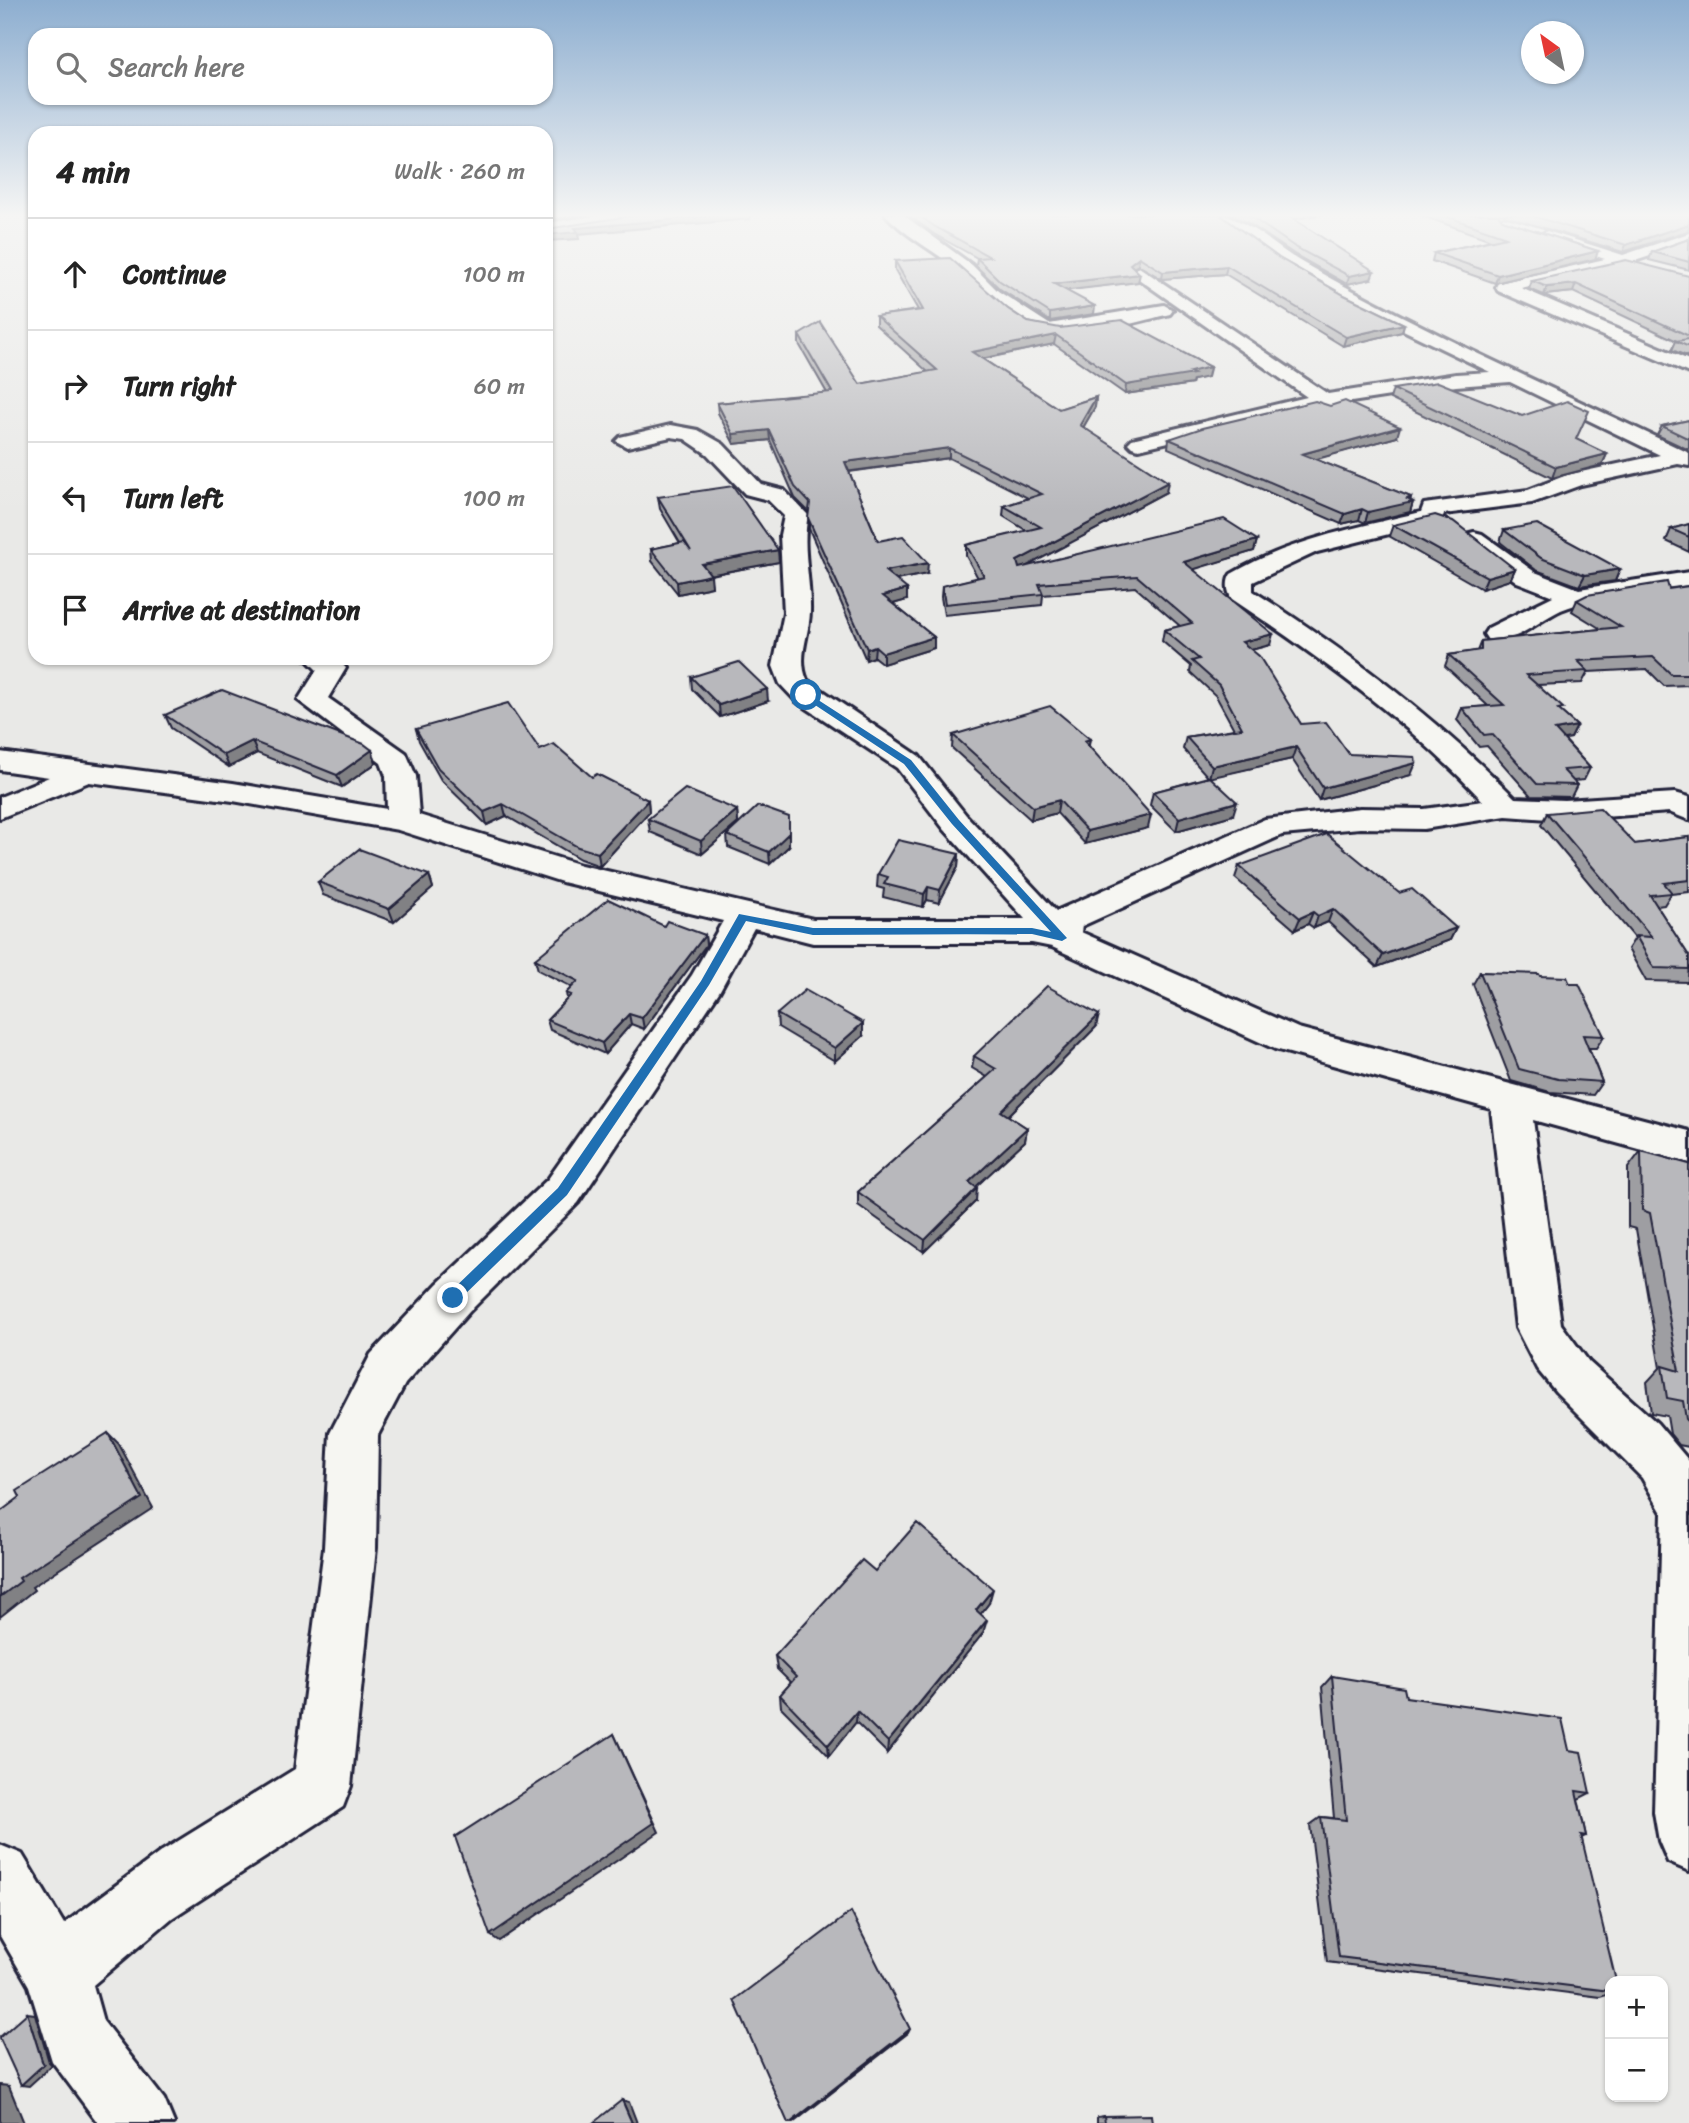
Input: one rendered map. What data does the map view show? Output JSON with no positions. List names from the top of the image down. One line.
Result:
{"north":"top left","page":{"search":"Search here","heading":["4 min","Walk · 260 m"],"list":[["Continue","100 m"],["Turn right","60 m"],["Turn left","100 m"],"Arrive at destination"],"map_buttons":["+","−"]}}
